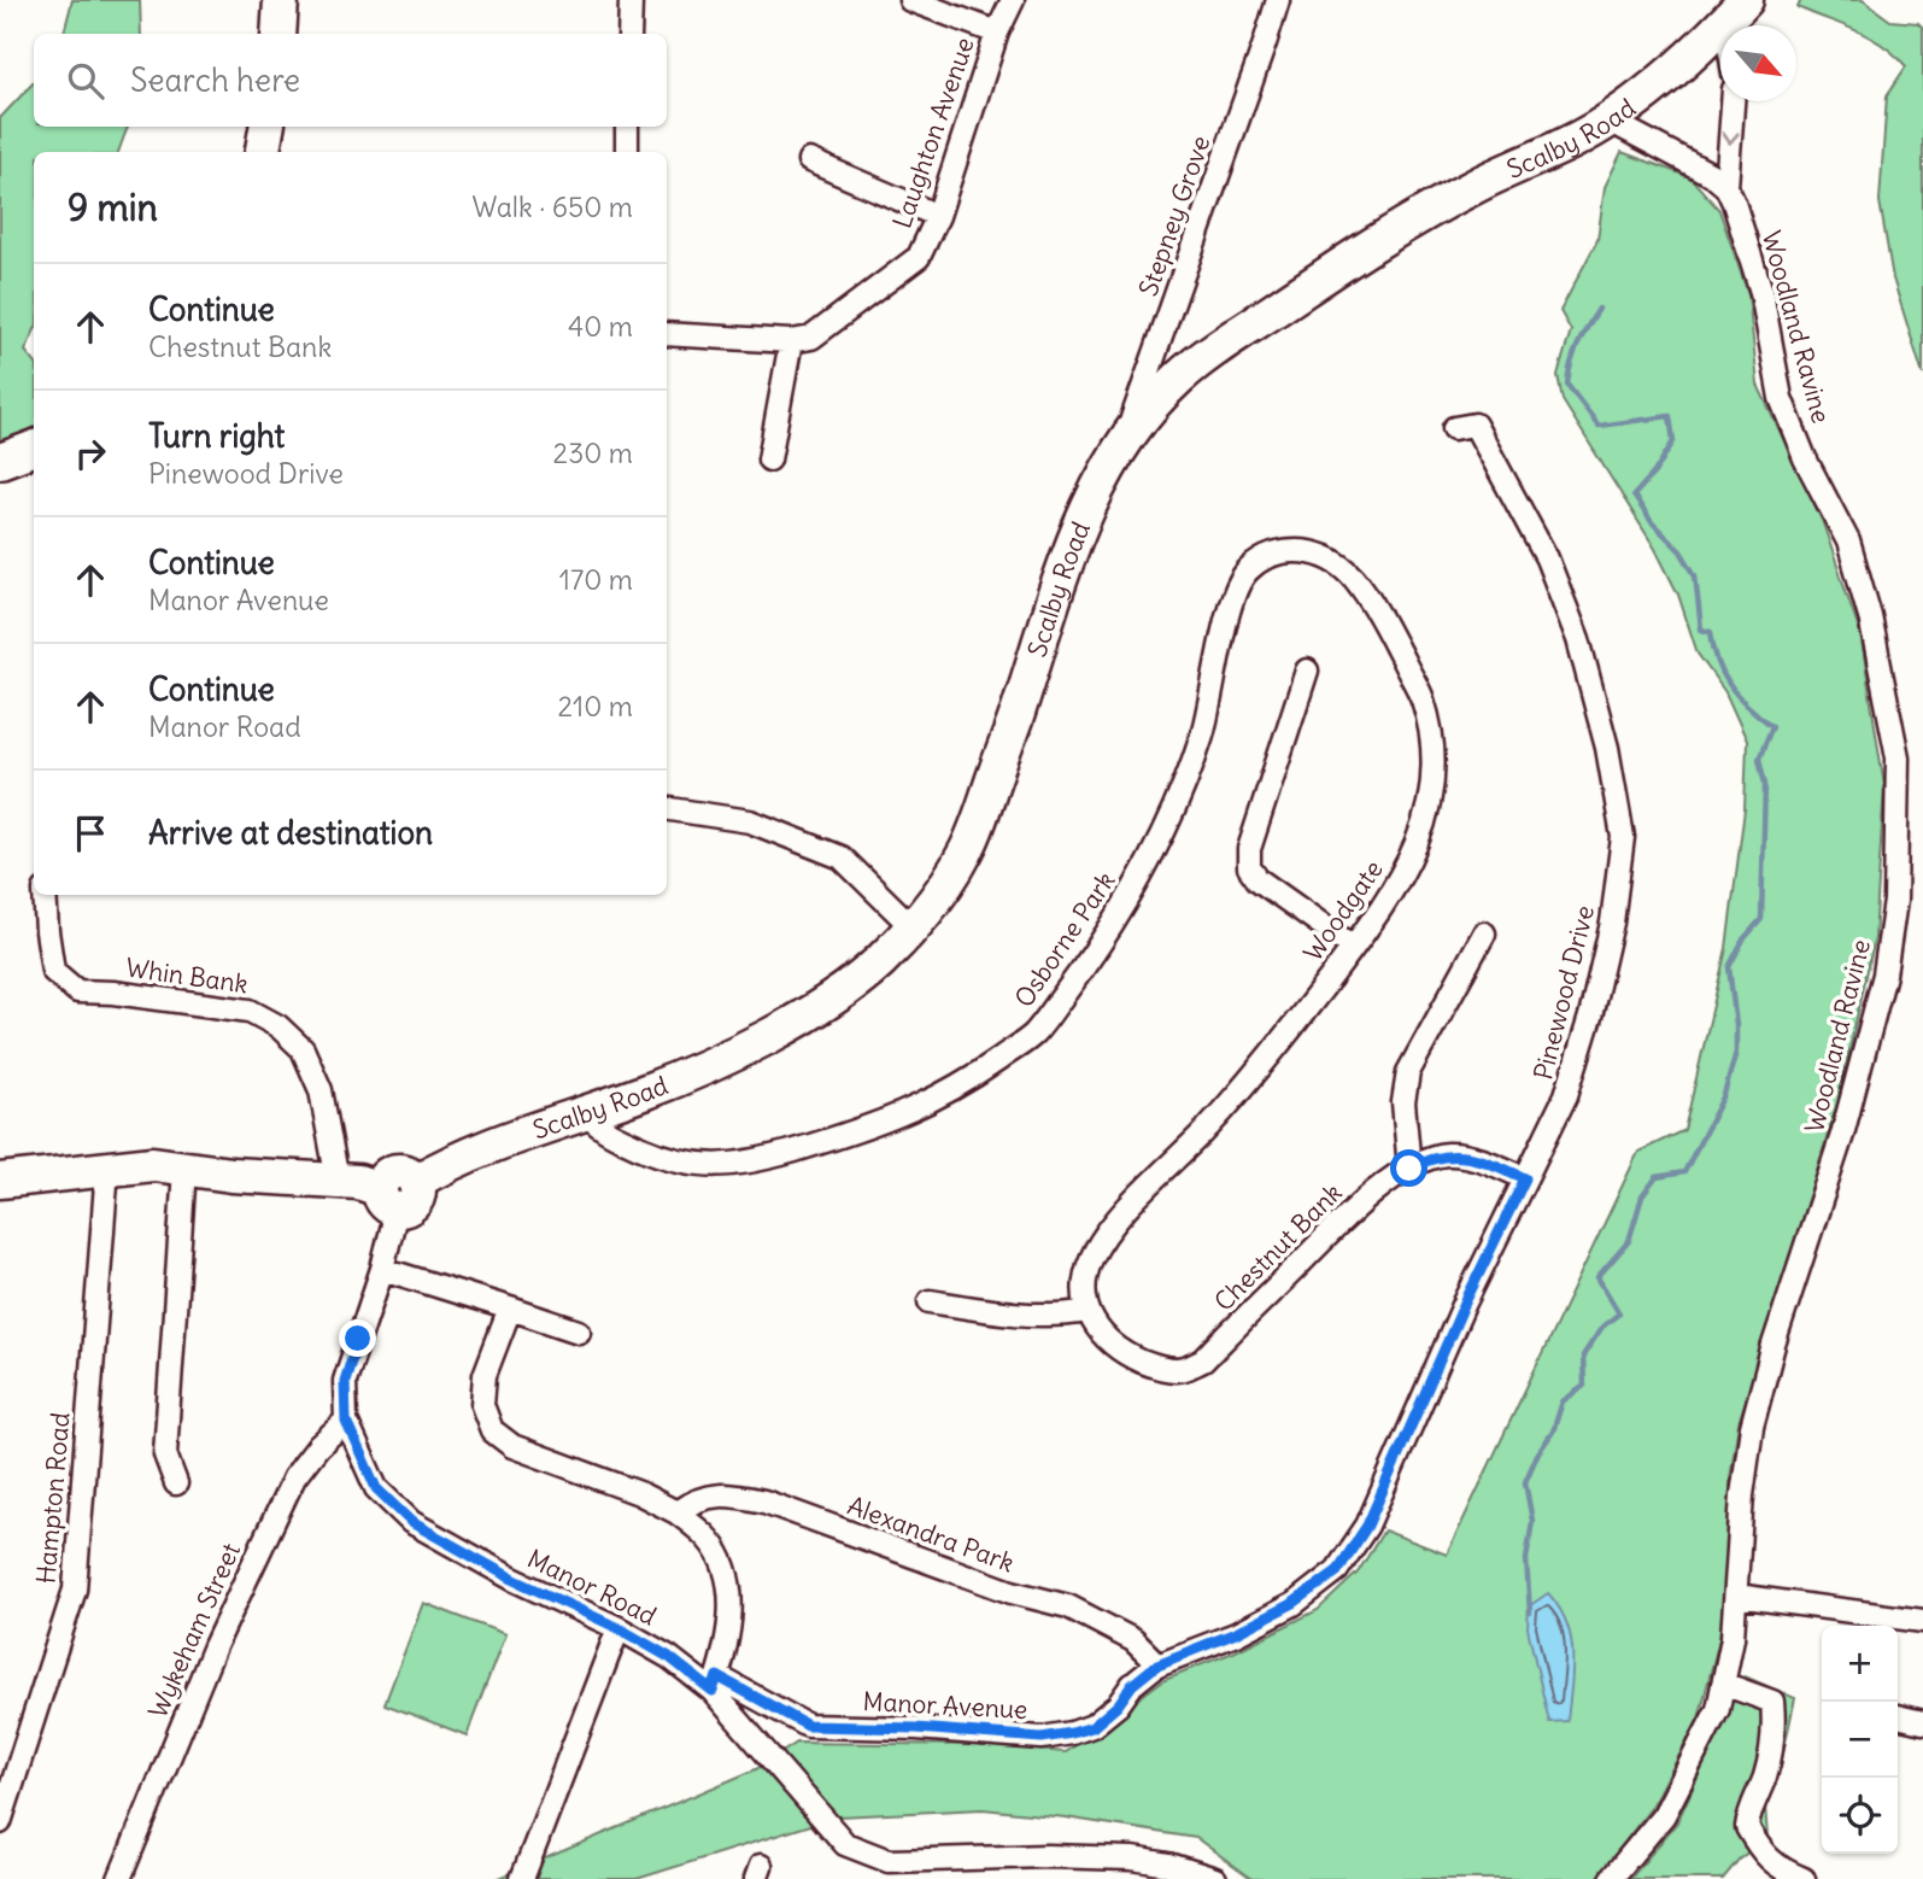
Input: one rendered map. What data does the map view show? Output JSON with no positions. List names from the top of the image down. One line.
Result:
{"streets":{"highway":["Scalby Road"],"street":["Laughton Avenue","Stepney Grove","Woodland Ravine","Woodgate","Osborne Park","Whin Bank","Pinewood Drive","Chestnut Bank","Hampton Road","Alexandra Park","Manor Road","Wykeham Street","Manor Avenue"]},"crossings":[["Scalby Road","Stepney Grove"],["Scalby Road","Osborne Park"],["Scalby Road","Manor Road"],["Woodgate","Osborne Park"],["Woodgate","Chestnut Bank"],["Pinewood Drive","Chestnut Bank"],["Pinewood Drive","Alexandra Park"],["Pinewood Drive","Manor Avenue"],["Alexandra Park","Manor Avenue"],["Manor Road","Wykeham Street"],["Manor Road","Manor Avenue"]],"north":"bottom right","page":{"search":"Search here","heading":["9 min","Walk · 650 m"],"list":[["Continue","Chestnut Bank","40 m"],["Turn right","Pinewood Drive","230 m"],["Continue","Manor Avenue","170 m"],["Continue","Manor Road","210 m"],"Arrive at destination"],"map_buttons":["+","−"]}}
